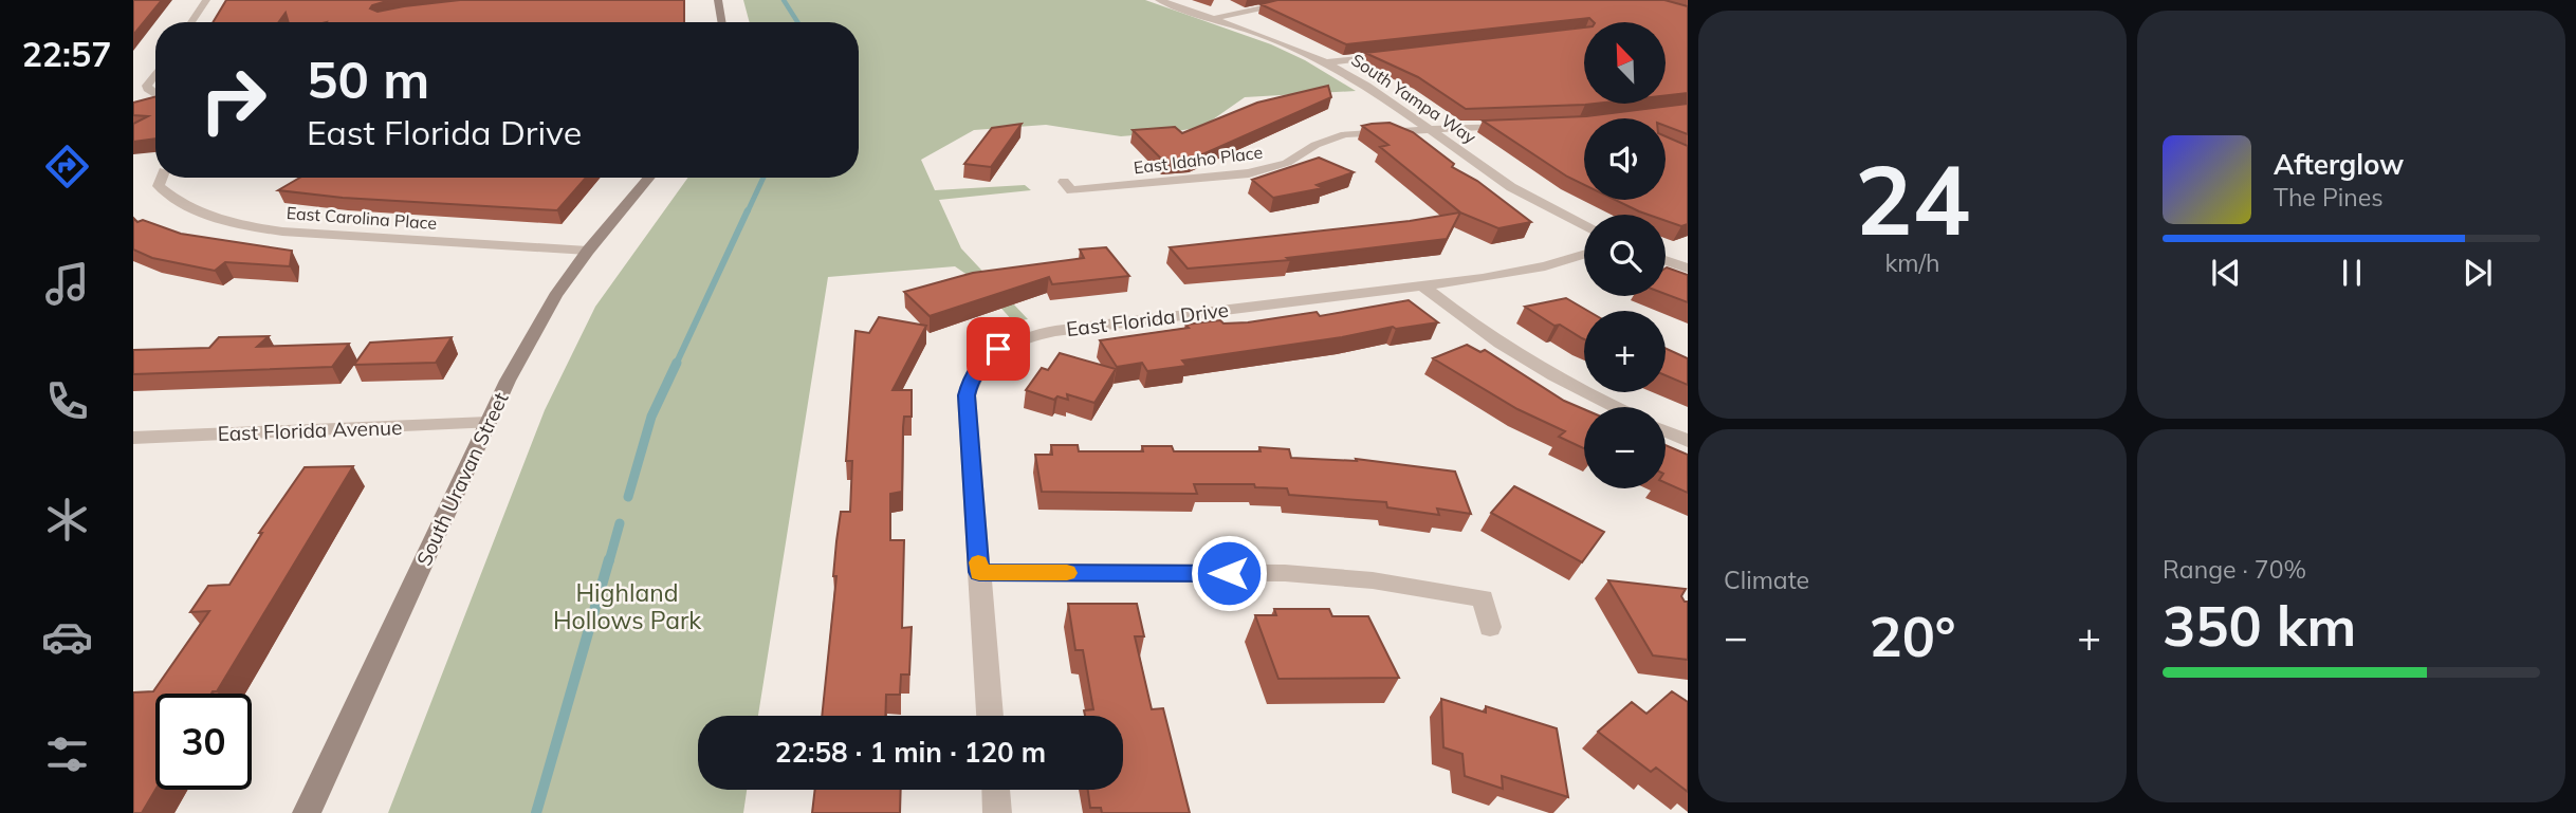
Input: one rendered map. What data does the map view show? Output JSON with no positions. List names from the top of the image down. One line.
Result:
{"streets":{"street":["South Yampa Way","East Idaho Place","East Carolina Place","East Florida Drive","East Florida Avenue","South Uravan Street"]},"crossings":[["South Yampa Way","East Idaho Place"],["East Carolina Place","South Uravan Street"],["East Florida Avenue","South Uravan Street"]],"parks":["Highland Hollows Park"],"north":"top left","page":{"tabs":"22:57","tile":[["24","km/h"],"Climate",["Range · 70%","350 km"]],"map_buttons":["+","−"],"turn":["50 m","East Florida Drive"],"song":["Afterglow","The Pines"],"heat":["−","20°","+"],"limit":"30","trip":"22:58 · 1 min · 120 m"}}
